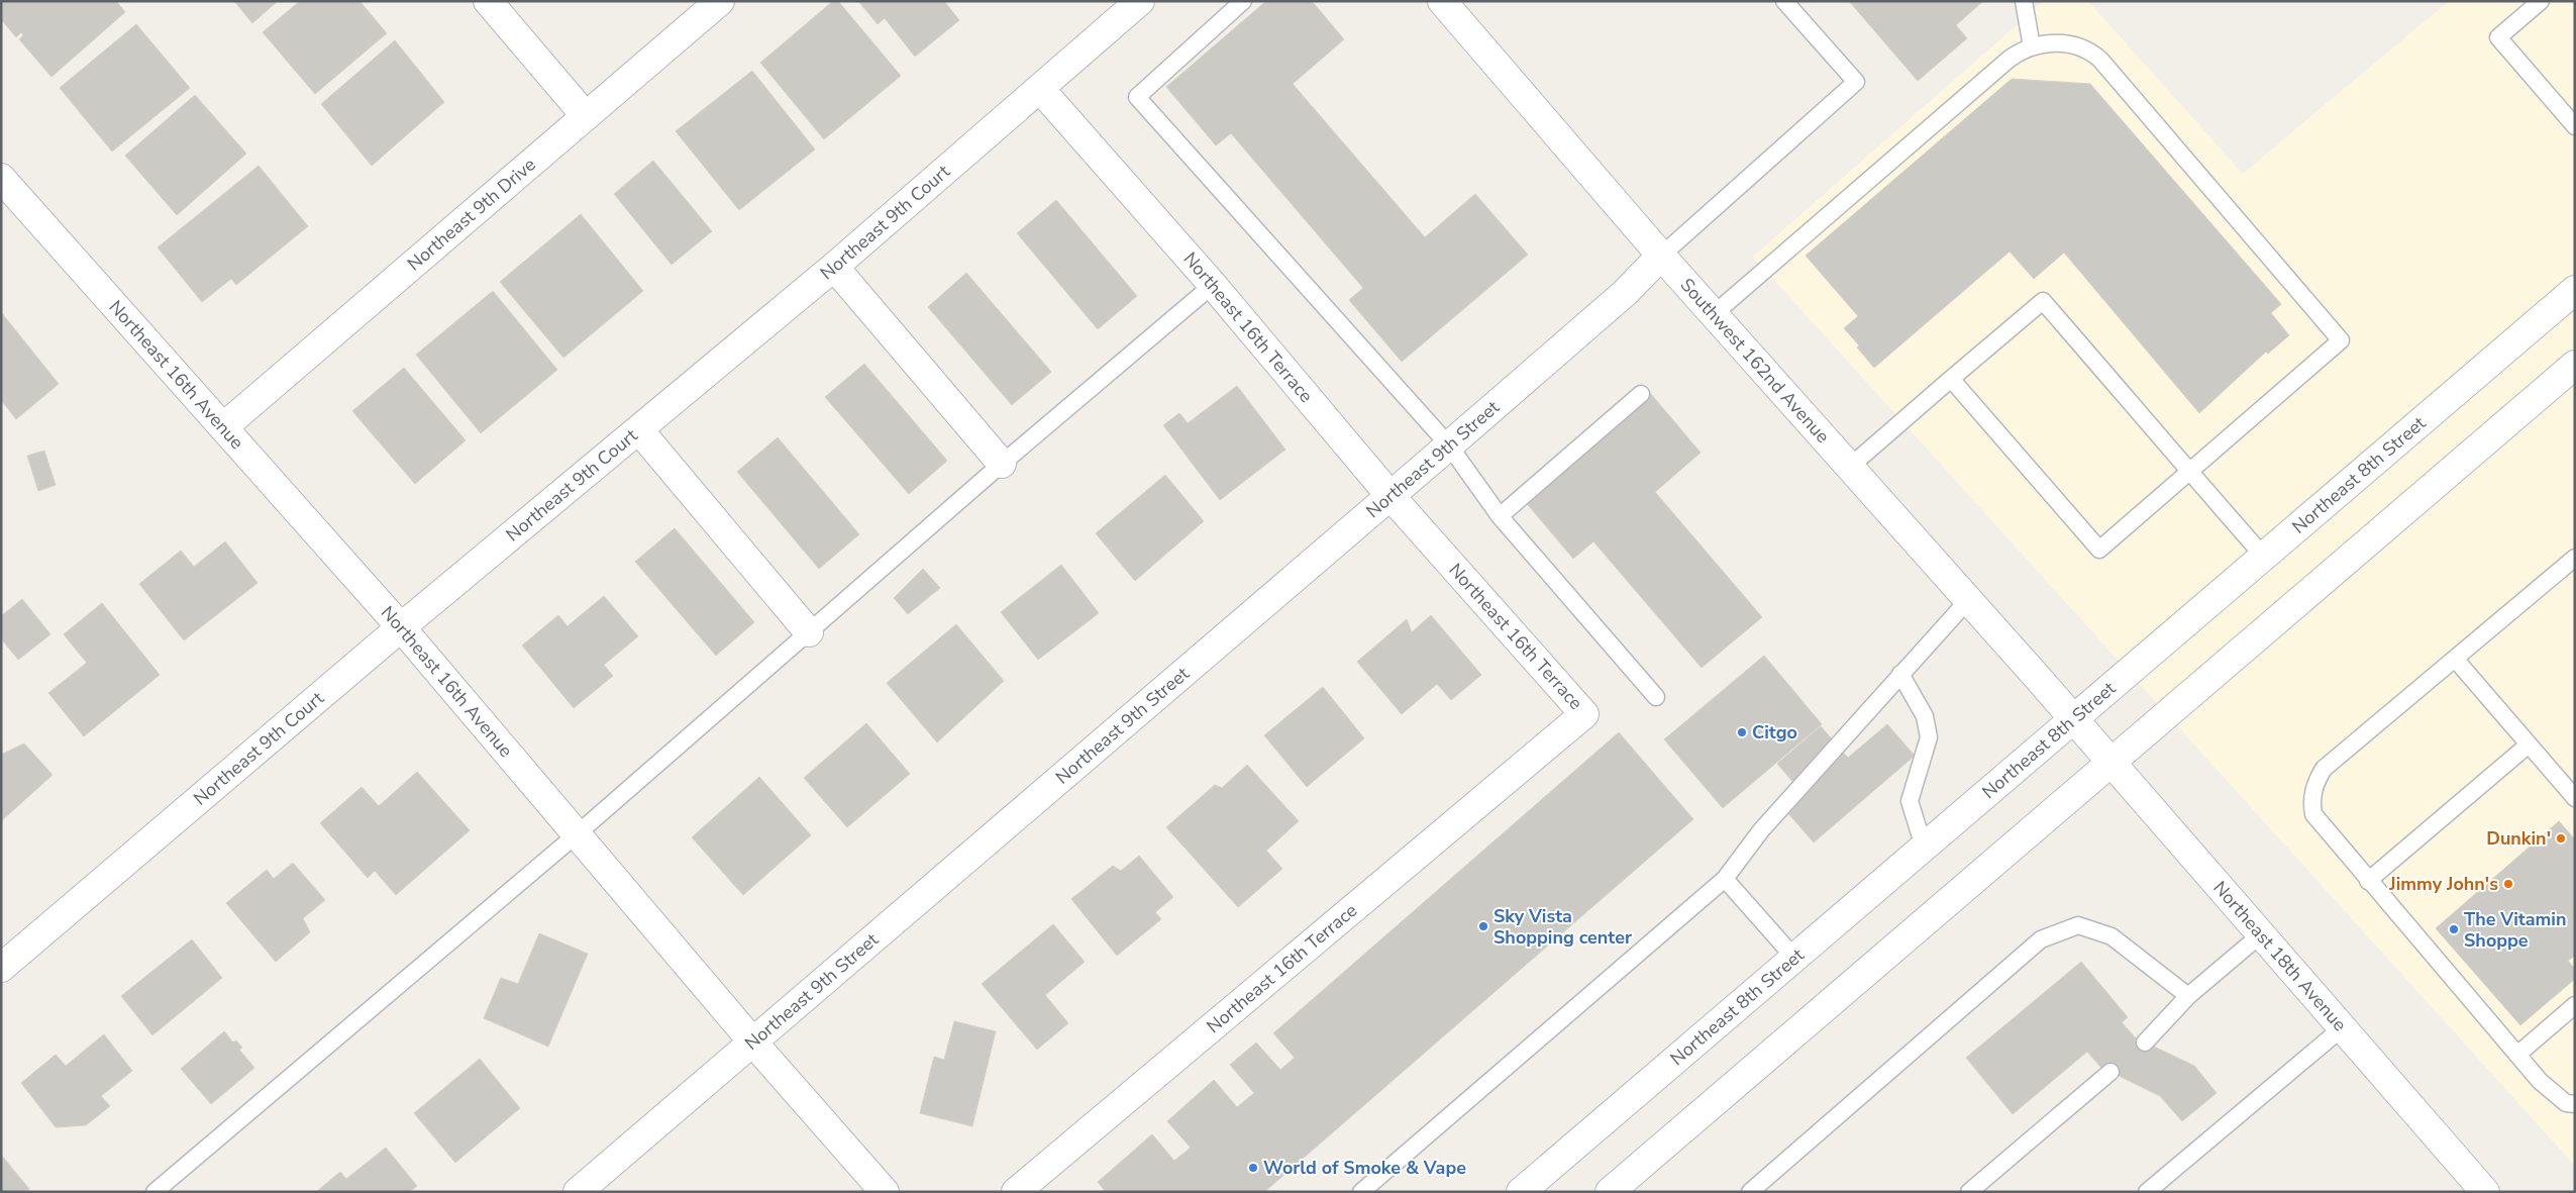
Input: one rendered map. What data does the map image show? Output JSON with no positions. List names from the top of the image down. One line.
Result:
{"streets":{"street":["Northeast 9th Drive","Northeast 9th Court","Northeast 16th Terrace","Southwest 162nd Avenue","Northeast 16th Avenue","Northeast 9th Street","Northeast 8th Street","Northeast 18th Avenue"]},"crossings":[["Northeast 9th Drive","Northeast 16th Avenue"],["Northeast 9th Court","Northeast 16th Terrace"],["Northeast 9th Court","Northeast 16th Avenue"],["Northeast 16th Terrace","Northeast 9th Street"],["Southwest 162nd Avenue","Northeast 9th Street"],["Southwest 162nd Avenue","Northeast 8th Street"],["Southwest 162nd Avenue","Northeast 18th Avenue"],["Northeast 16th Avenue","Northeast 9th Street"],["Northeast 8th Street","Northeast 18th Avenue"]],"places":["Citgo","Dunkin'","Jimmy John's","Sky Vista Shopping center","The Vitamin Shoppe","World of Smoke & Vape"]}
